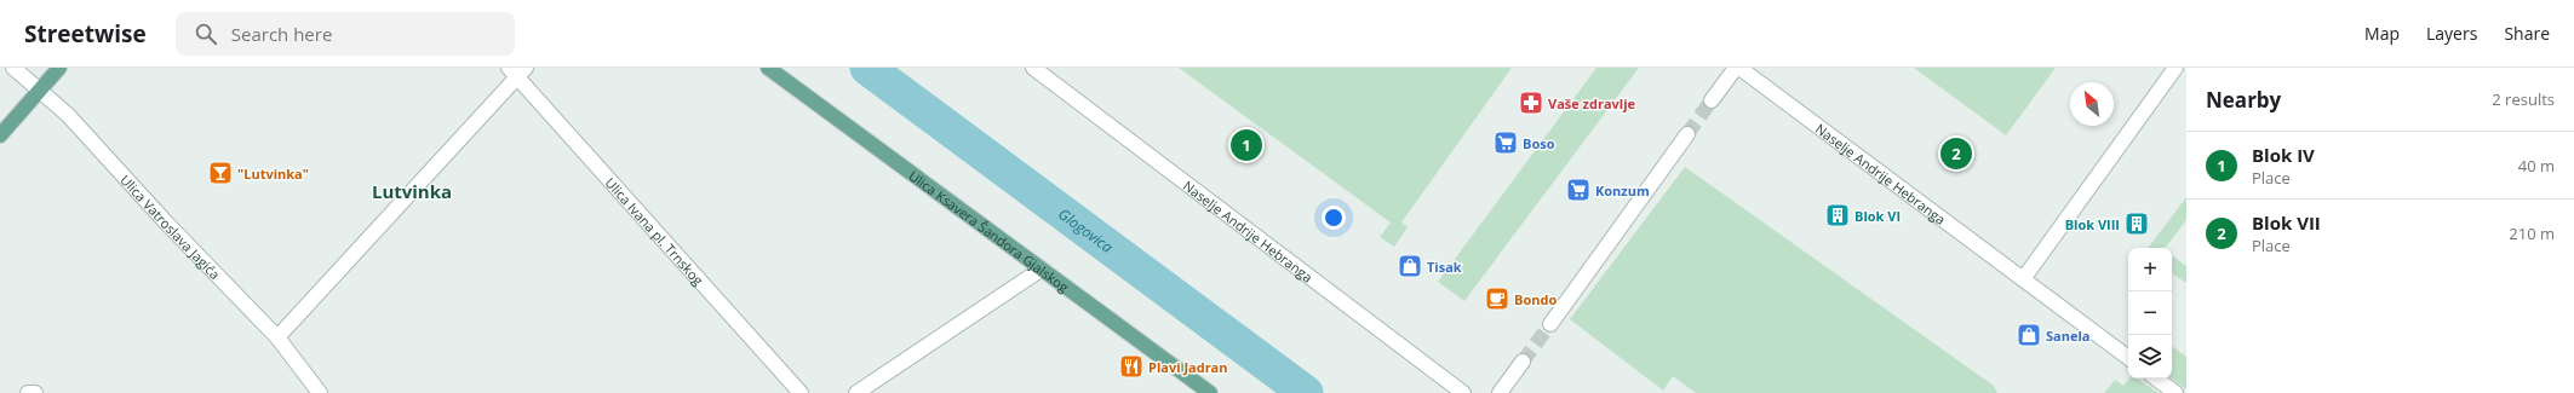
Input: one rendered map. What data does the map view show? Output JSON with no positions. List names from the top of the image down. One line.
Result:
{"streets":{"main road":["Ulica Ksavera Šandora Gjalskog"],"street":["Naselje Andrije Hebranga","Ulica Vatroslava Jagića","Ulica Ivana pl. Trnskog"]},"districts":["Lutvinka"],"water":["Glogovica"],"places":{"pharmacy":["Vaše zdravlje"],"supermarket":["Boso","Konzum"],"bar":["\"Lutvinka\""],"building":["Blok VI","Blok VIII"],"shop":["Tisak","Sanela"],"cafe":["Bondo"],"restaurant":["Plavi Jadran"]},"north":"top left","page":{"header":"Streetwise","search":"Search here","nav":["Map","Layers","Share"],"heading":["Nearby","2 results"],"pins":["1","2"],"list":[{"mark":"1","name":"Blok IV","note":"Place","value":"40 m"},{"mark":"2","name":"Blok VII","note":"Place","value":"210 m"}],"map_buttons":["+","−"]}}
